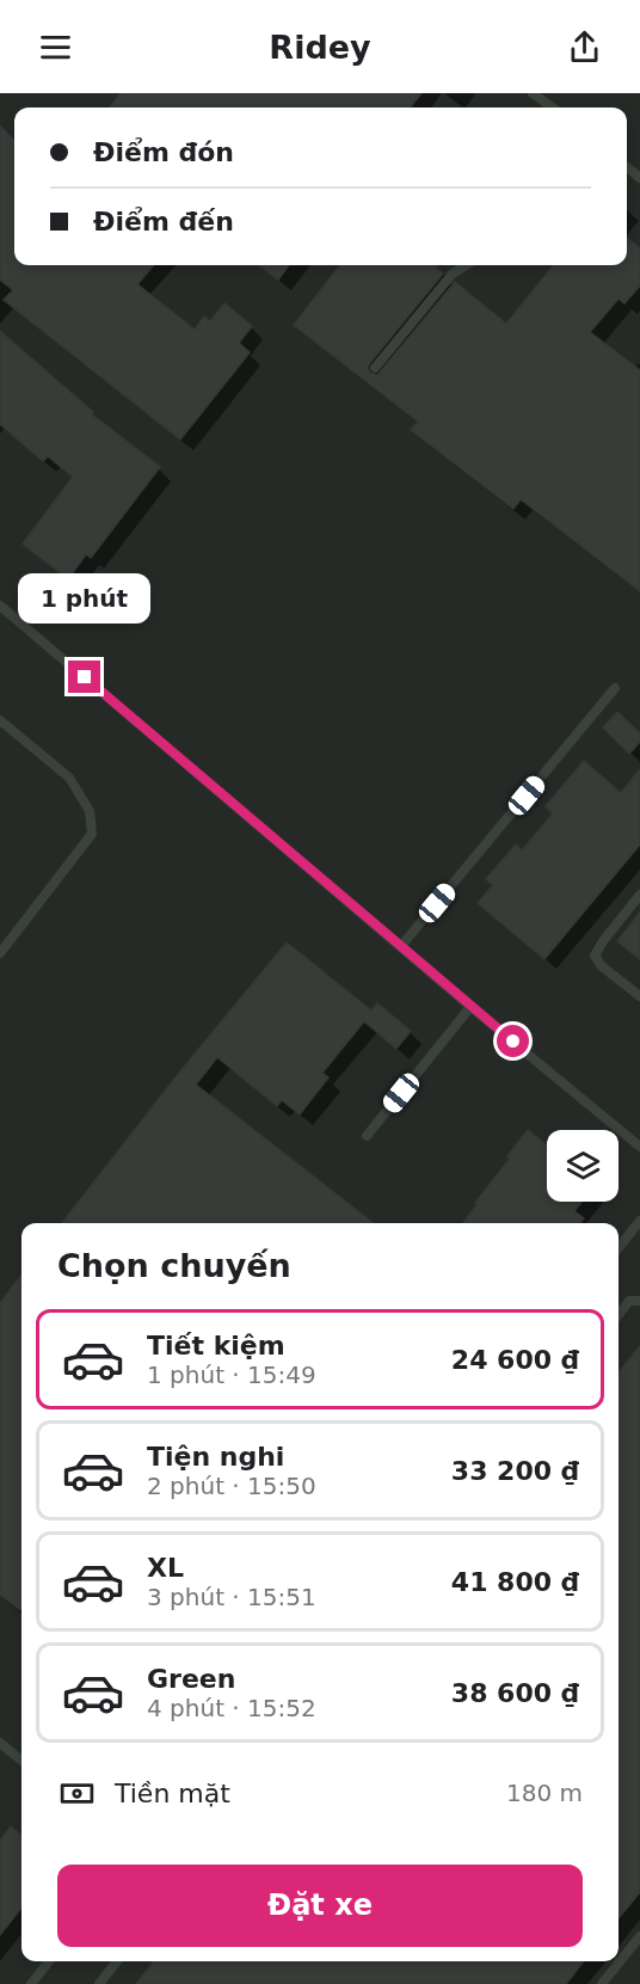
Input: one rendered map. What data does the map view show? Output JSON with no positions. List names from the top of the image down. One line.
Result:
{"page":{"header":"Ridey","banner":["Điểm đón","Điểm đến"],"bubble":"1 phút","heading":"Chọn chuyến","list":[{"name":"Tiết kiệm","note":"1 phút · 15:49","value":"24 600 ₫"},{"name":"Tiện nghi","note":"2 phút · 15:50","value":"33 200 ₫"},{"name":"XL","note":"3 phút · 15:51","value":"41 800 ₫"},{"name":"Green","note":"4 phút · 15:52","value":"38 600 ₫"}],"pay":["Tiền mặt","180 m"],"buttons":"Đặt xe"}}
